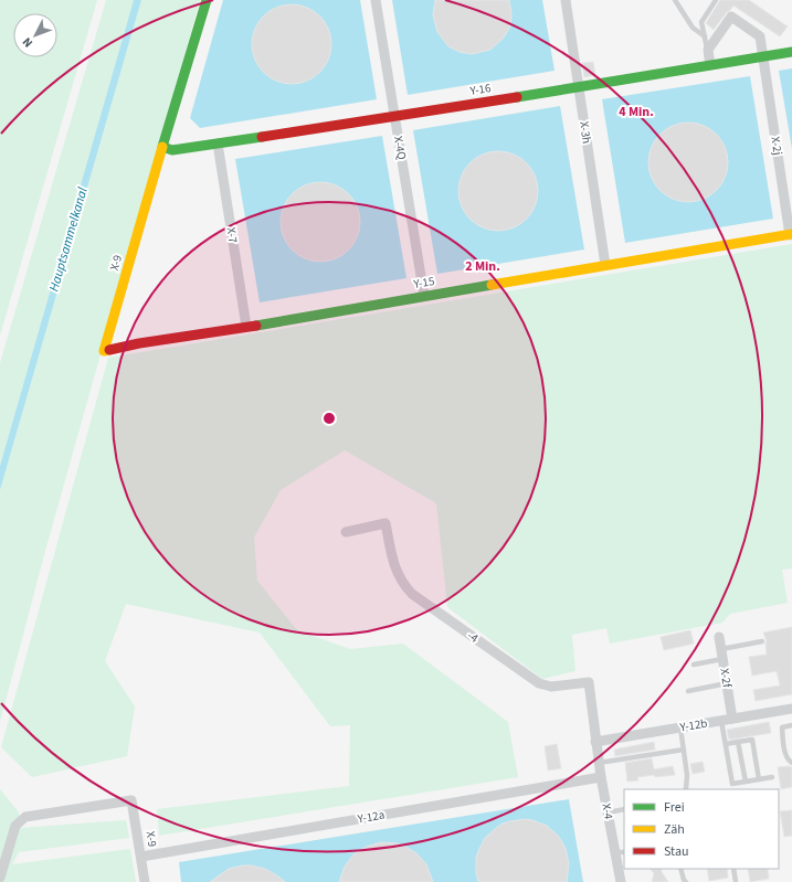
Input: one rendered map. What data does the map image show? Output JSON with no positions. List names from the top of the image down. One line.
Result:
{"streets":{"street":["Y-16","X-3h","X-2j","X-4Q","X-7","X-9","Y-15","-4","X-2f","Y-12b","X-4","Y-12a"]},"crossings":[["Y-16","X-3h"],["Y-16","X-2j"],["Y-16","X-4Q"],["Y-16","X-7"],["Y-16","X-9"],["X-3h","Y-15"],["X-2j","Y-15"],["X-4Q","Y-15"],["X-7","Y-15"],["X-9","Y-15"],["X-9","Y-12a"],["-4","Y-12b"],["-4","X-4"],["X-2f","Y-12b"],["Y-12b","X-4"],["X-4","Y-12a"]],"water":["Hauptsammelkanal"],"legend":["Frei","Zäh","Stau"],"north":"bottom left","rings":["4 Min.","2 Min."]}
